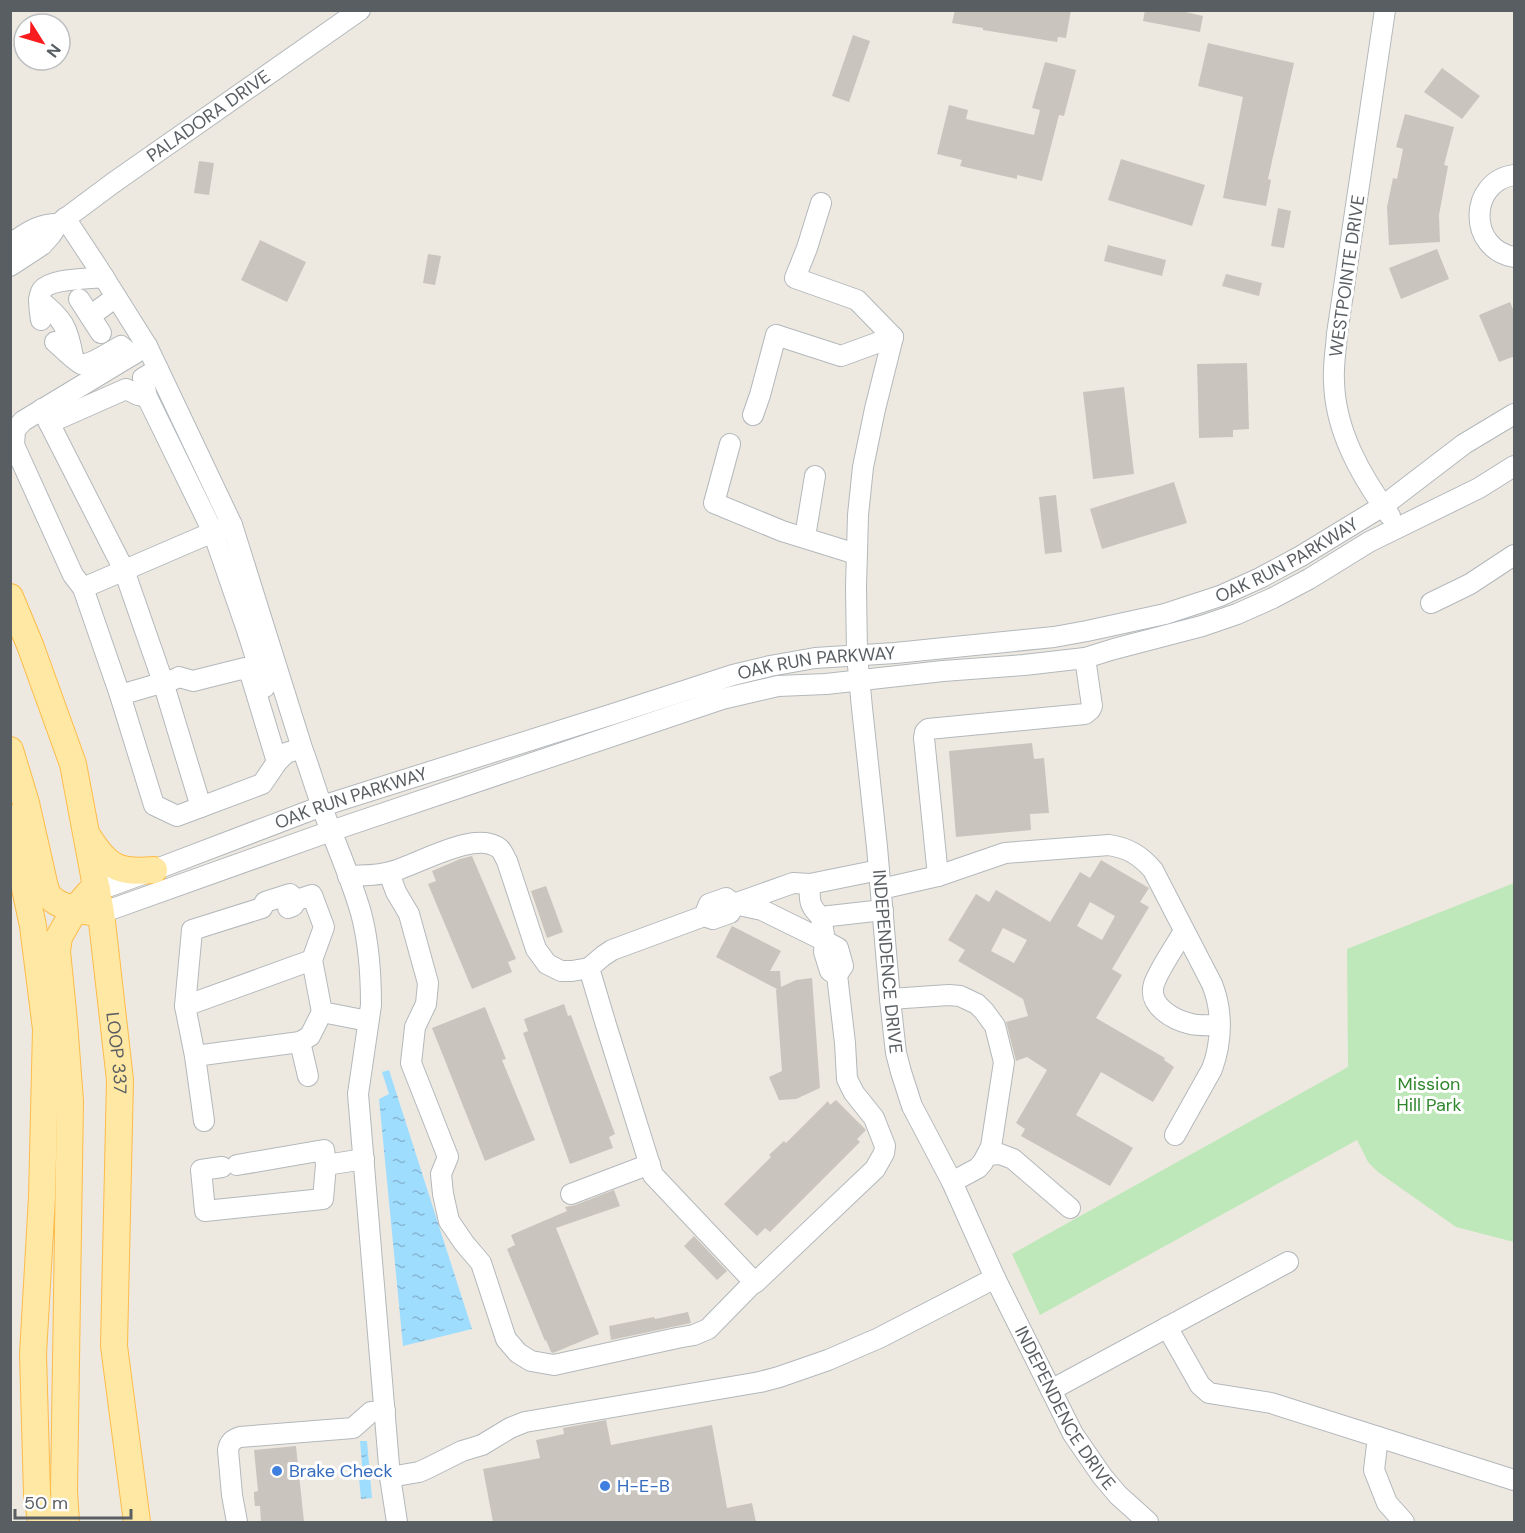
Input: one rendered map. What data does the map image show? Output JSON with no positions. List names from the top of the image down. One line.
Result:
{"streets":{"main road":["LOOP 337"],"street":["PALADORA DRIVE","WESTPOINTE DRIVE","OAK RUN PARKWAY","INDEPENDENCE DRIVE"]},"crossings":[["WESTPOINTE DRIVE","OAK RUN PARKWAY"],["OAK RUN PARKWAY","INDEPENDENCE DRIVE"],["OAK RUN PARKWAY","LOOP 337"]],"parks":["Mission Hill Park"],"places":["Brake Check","H-E-B"],"scale_bar":"50 m","north":"bottom right"}
